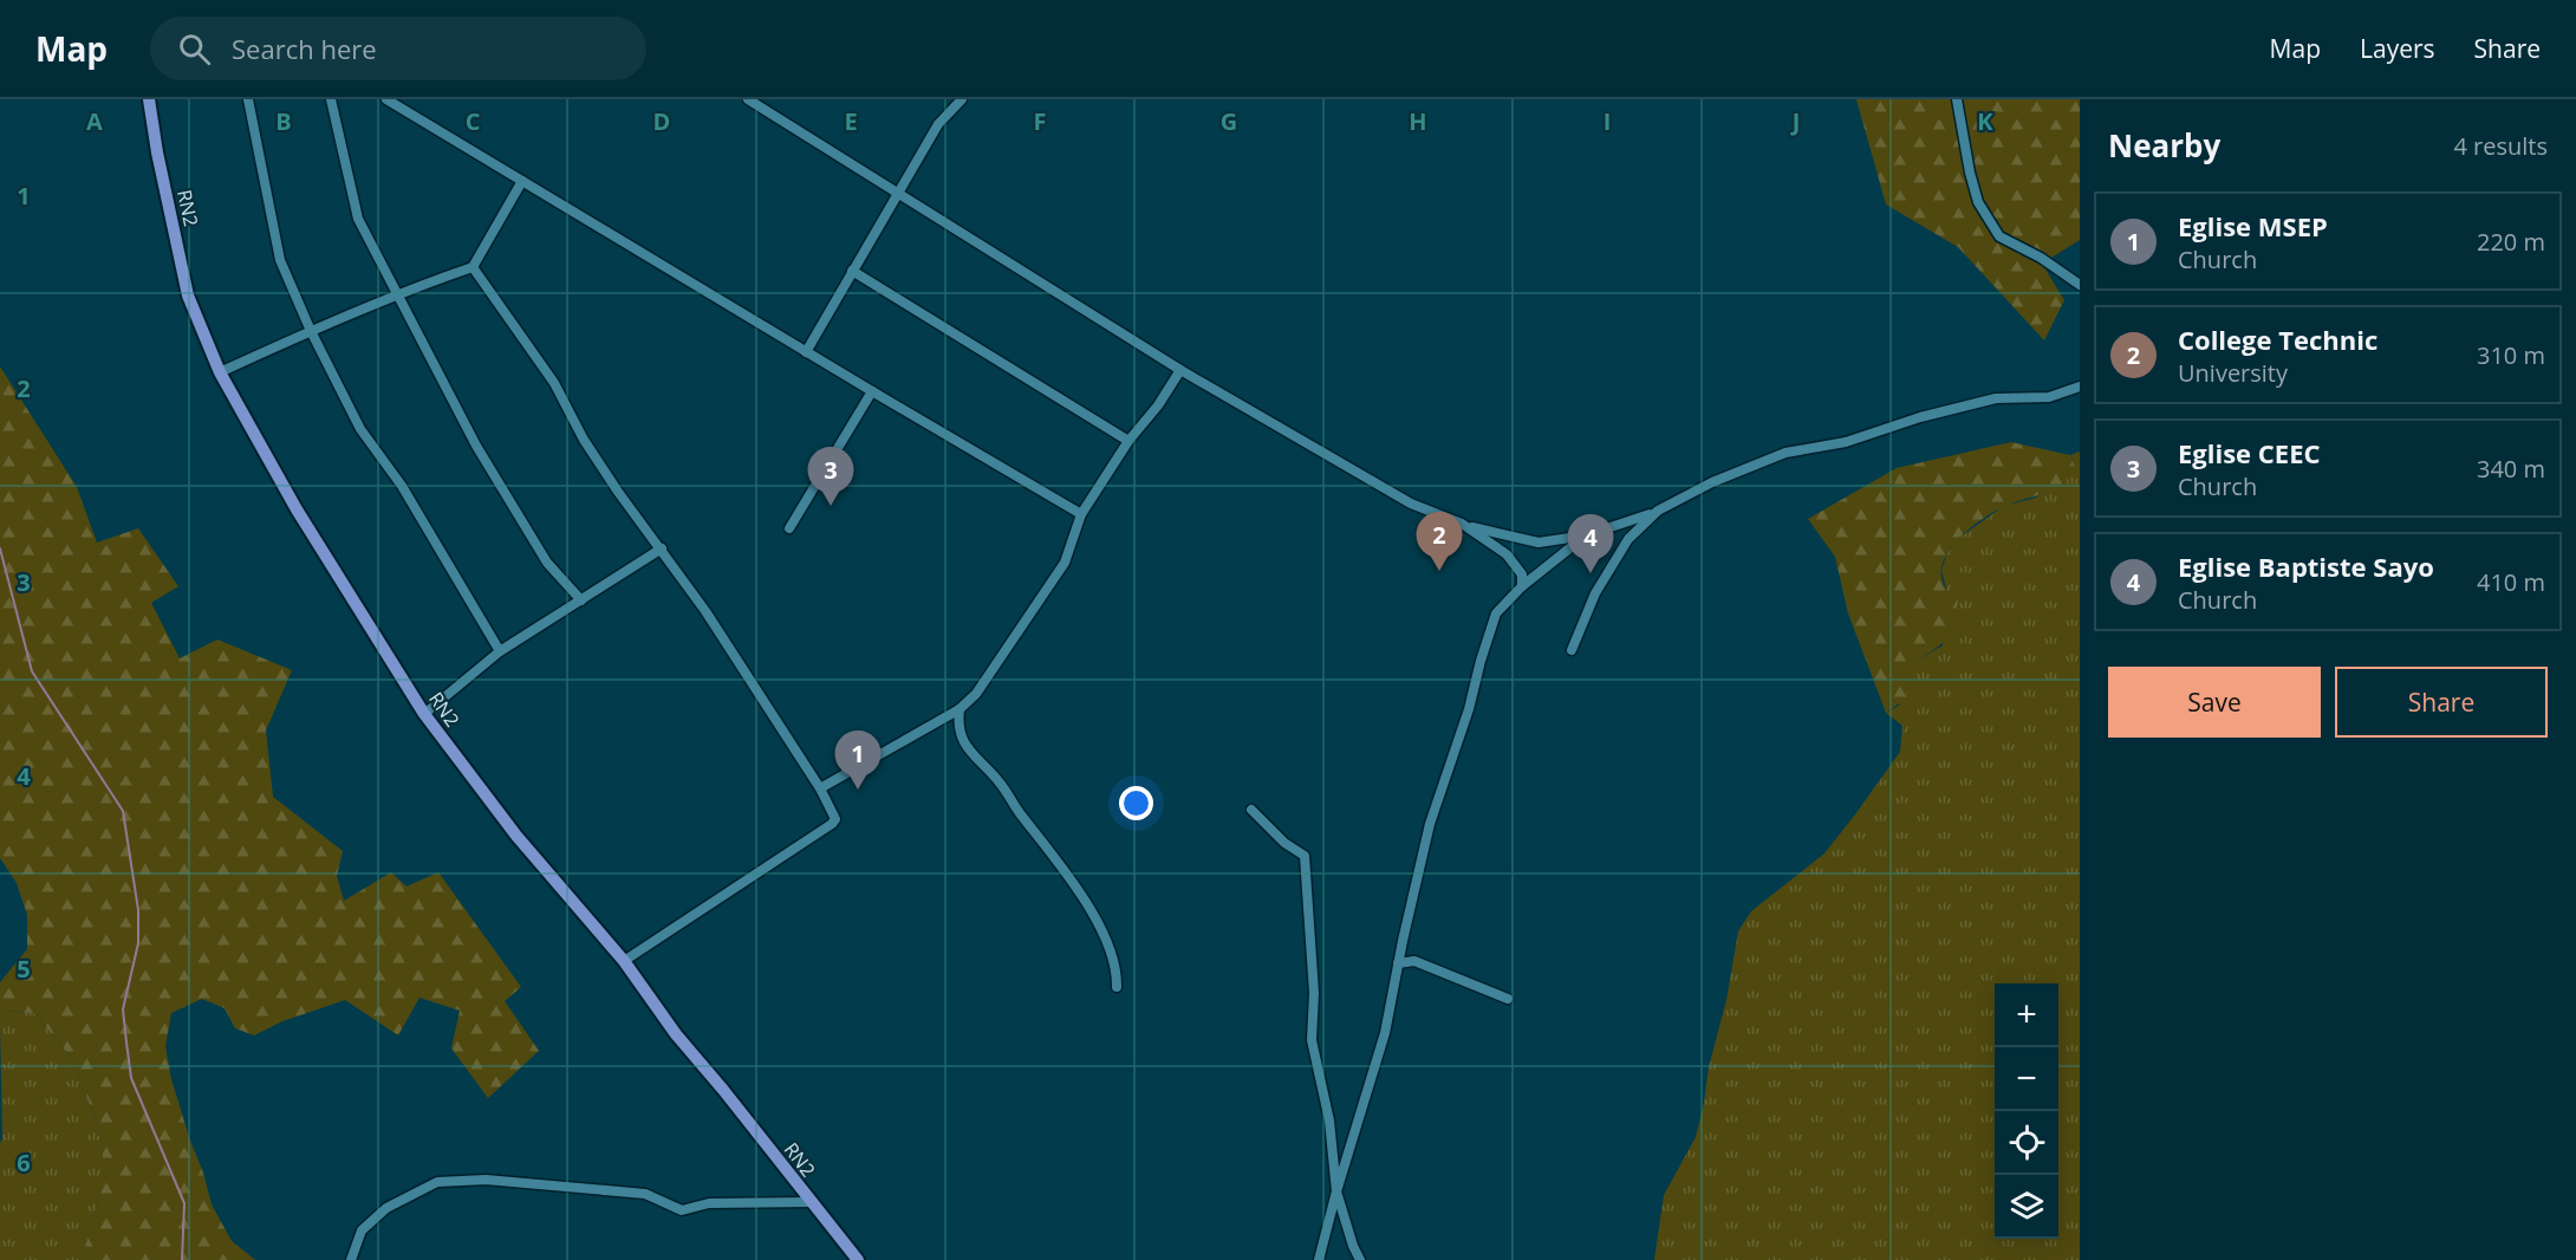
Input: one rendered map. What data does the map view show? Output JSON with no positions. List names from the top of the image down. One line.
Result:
{"streets":{"main road":["RN2"]},"page":{"header":"Map","search":"Search here","nav":["Map","Layers","Share"],"heading":["Nearby","4 results"],"list":[{"mark":"1","name":"Eglise MSEP","note":"Church","value":"220 m"},{"mark":"2","name":"College Technic","note":"University","value":"310 m"},{"mark":"3","name":"Eglise CEEC","note":"Church","value":"340 m"},{"mark":"4","name":"Eglise Baptiste Sayo","note":"Church","value":"410 m"}],"pins":["3","2","4","1"],"buttons":["Save","Share"],"map_buttons":["+","−"]},"grid":{"columns":["A","B","C","D","E","F","G","H","I","J","K"],"rows":["1","2","3","4","5","6"]}}
